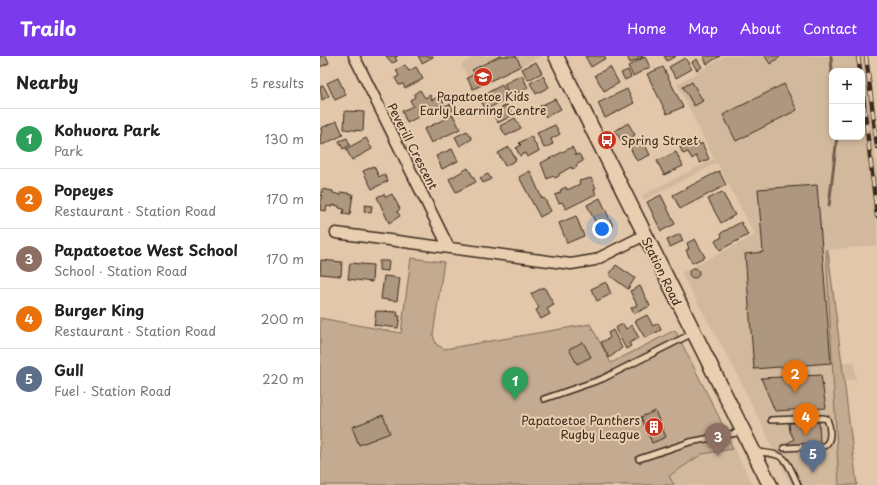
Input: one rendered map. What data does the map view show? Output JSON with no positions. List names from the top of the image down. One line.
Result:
{"streets":{"main road":["Station Road"],"street":["Peverill Crescent"]},"places":{"school or university":["Papatoetoe Kids Early Learning Centre"],"bus stop":["Spring Street"],"building":["Papatoetoe Panthers Rugby League"]},"page":{"header":"Trailo","nav":["Home","Map","About","Contact"],"heading":["Nearby","5 results"],"map_buttons":["+","−"],"list":[{"mark":"1","name":"Kohuora Park","note":"Park","value":"130 m"},{"mark":"2","name":"Popeyes","note":"Restaurant · Station Road","value":"170 m"},{"mark":"3","name":"Papatoetoe West School","note":"School · Station Road","value":"170 m"},{"mark":"4","name":"Burger King","note":"Restaurant · Station Road","value":"200 m"},{"mark":"5","name":"Gull","note":"Fuel · Station Road","value":"220 m"}],"pins":["2","1","4","3","5"]}}
